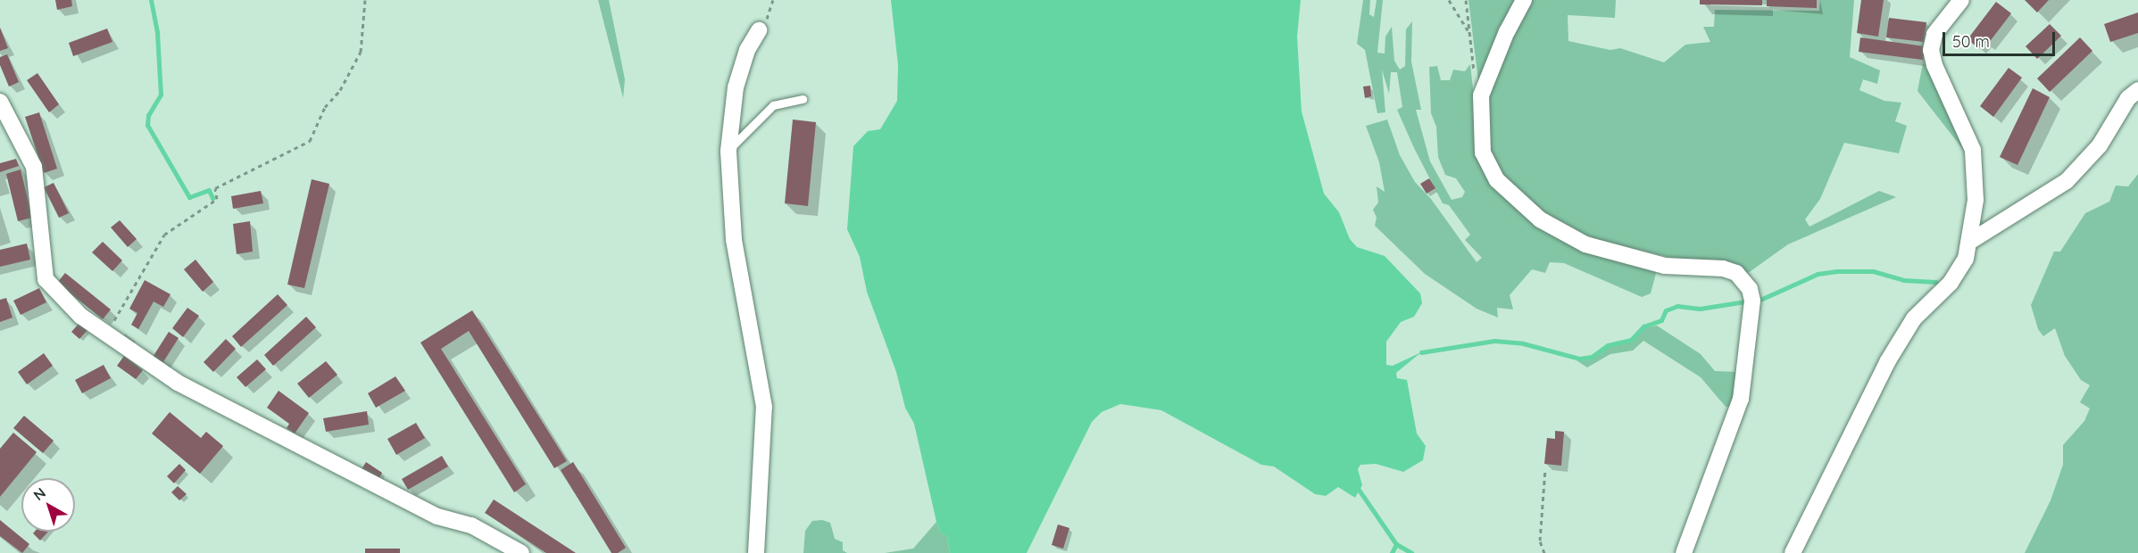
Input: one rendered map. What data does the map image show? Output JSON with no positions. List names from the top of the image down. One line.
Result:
{"scale_bar":"50 m","north":"top left"}
